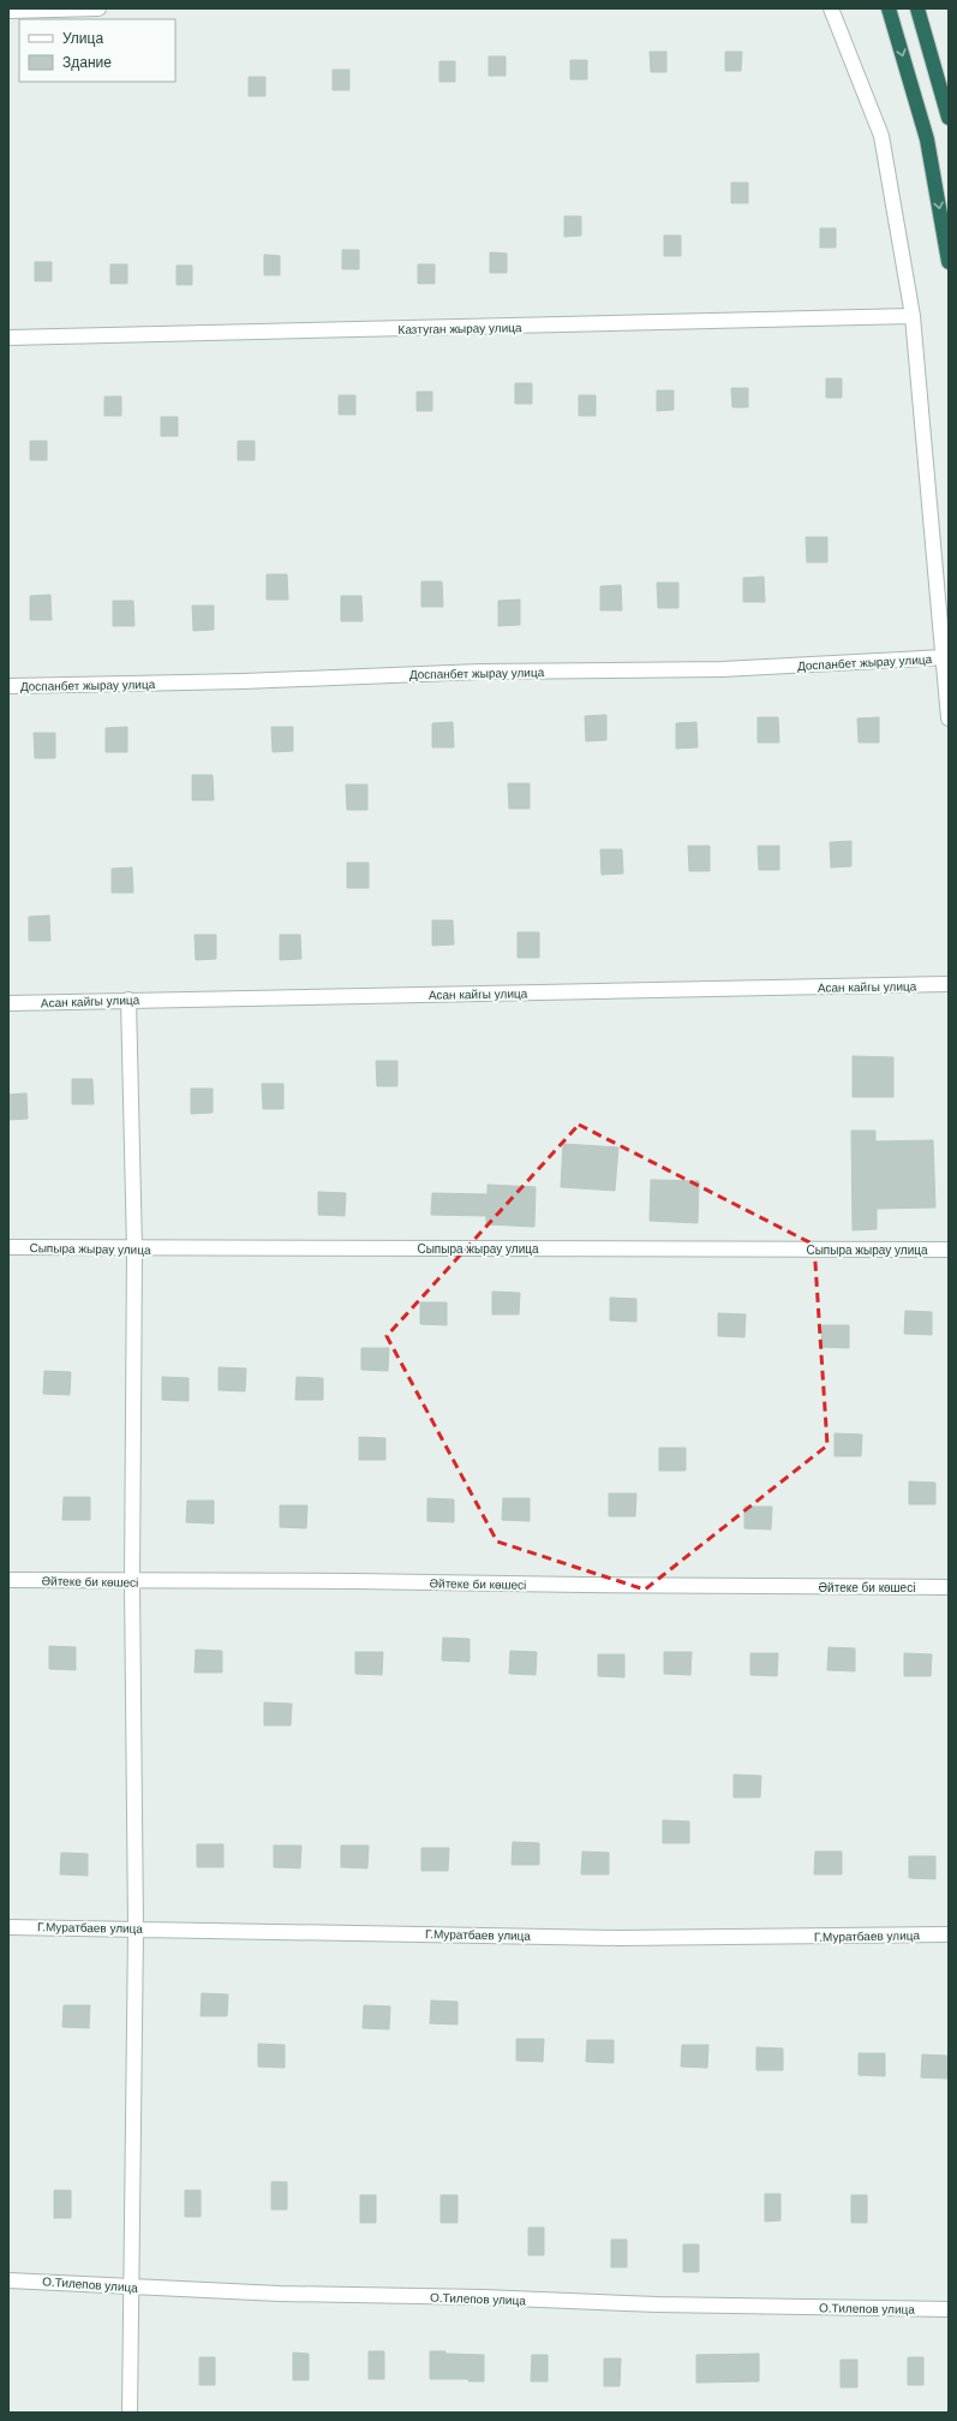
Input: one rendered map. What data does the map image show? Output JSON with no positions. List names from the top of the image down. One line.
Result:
{"streets":{"street":["Казтуган жырау улица","Доспанбет жырау улица","Асан кайгы улица","Сыпыра жырау улица","Әйтеке би көшесі","Г.Муратбаев улица","О.Тилепов улица"]},"legend":["Улица","Здание"]}
